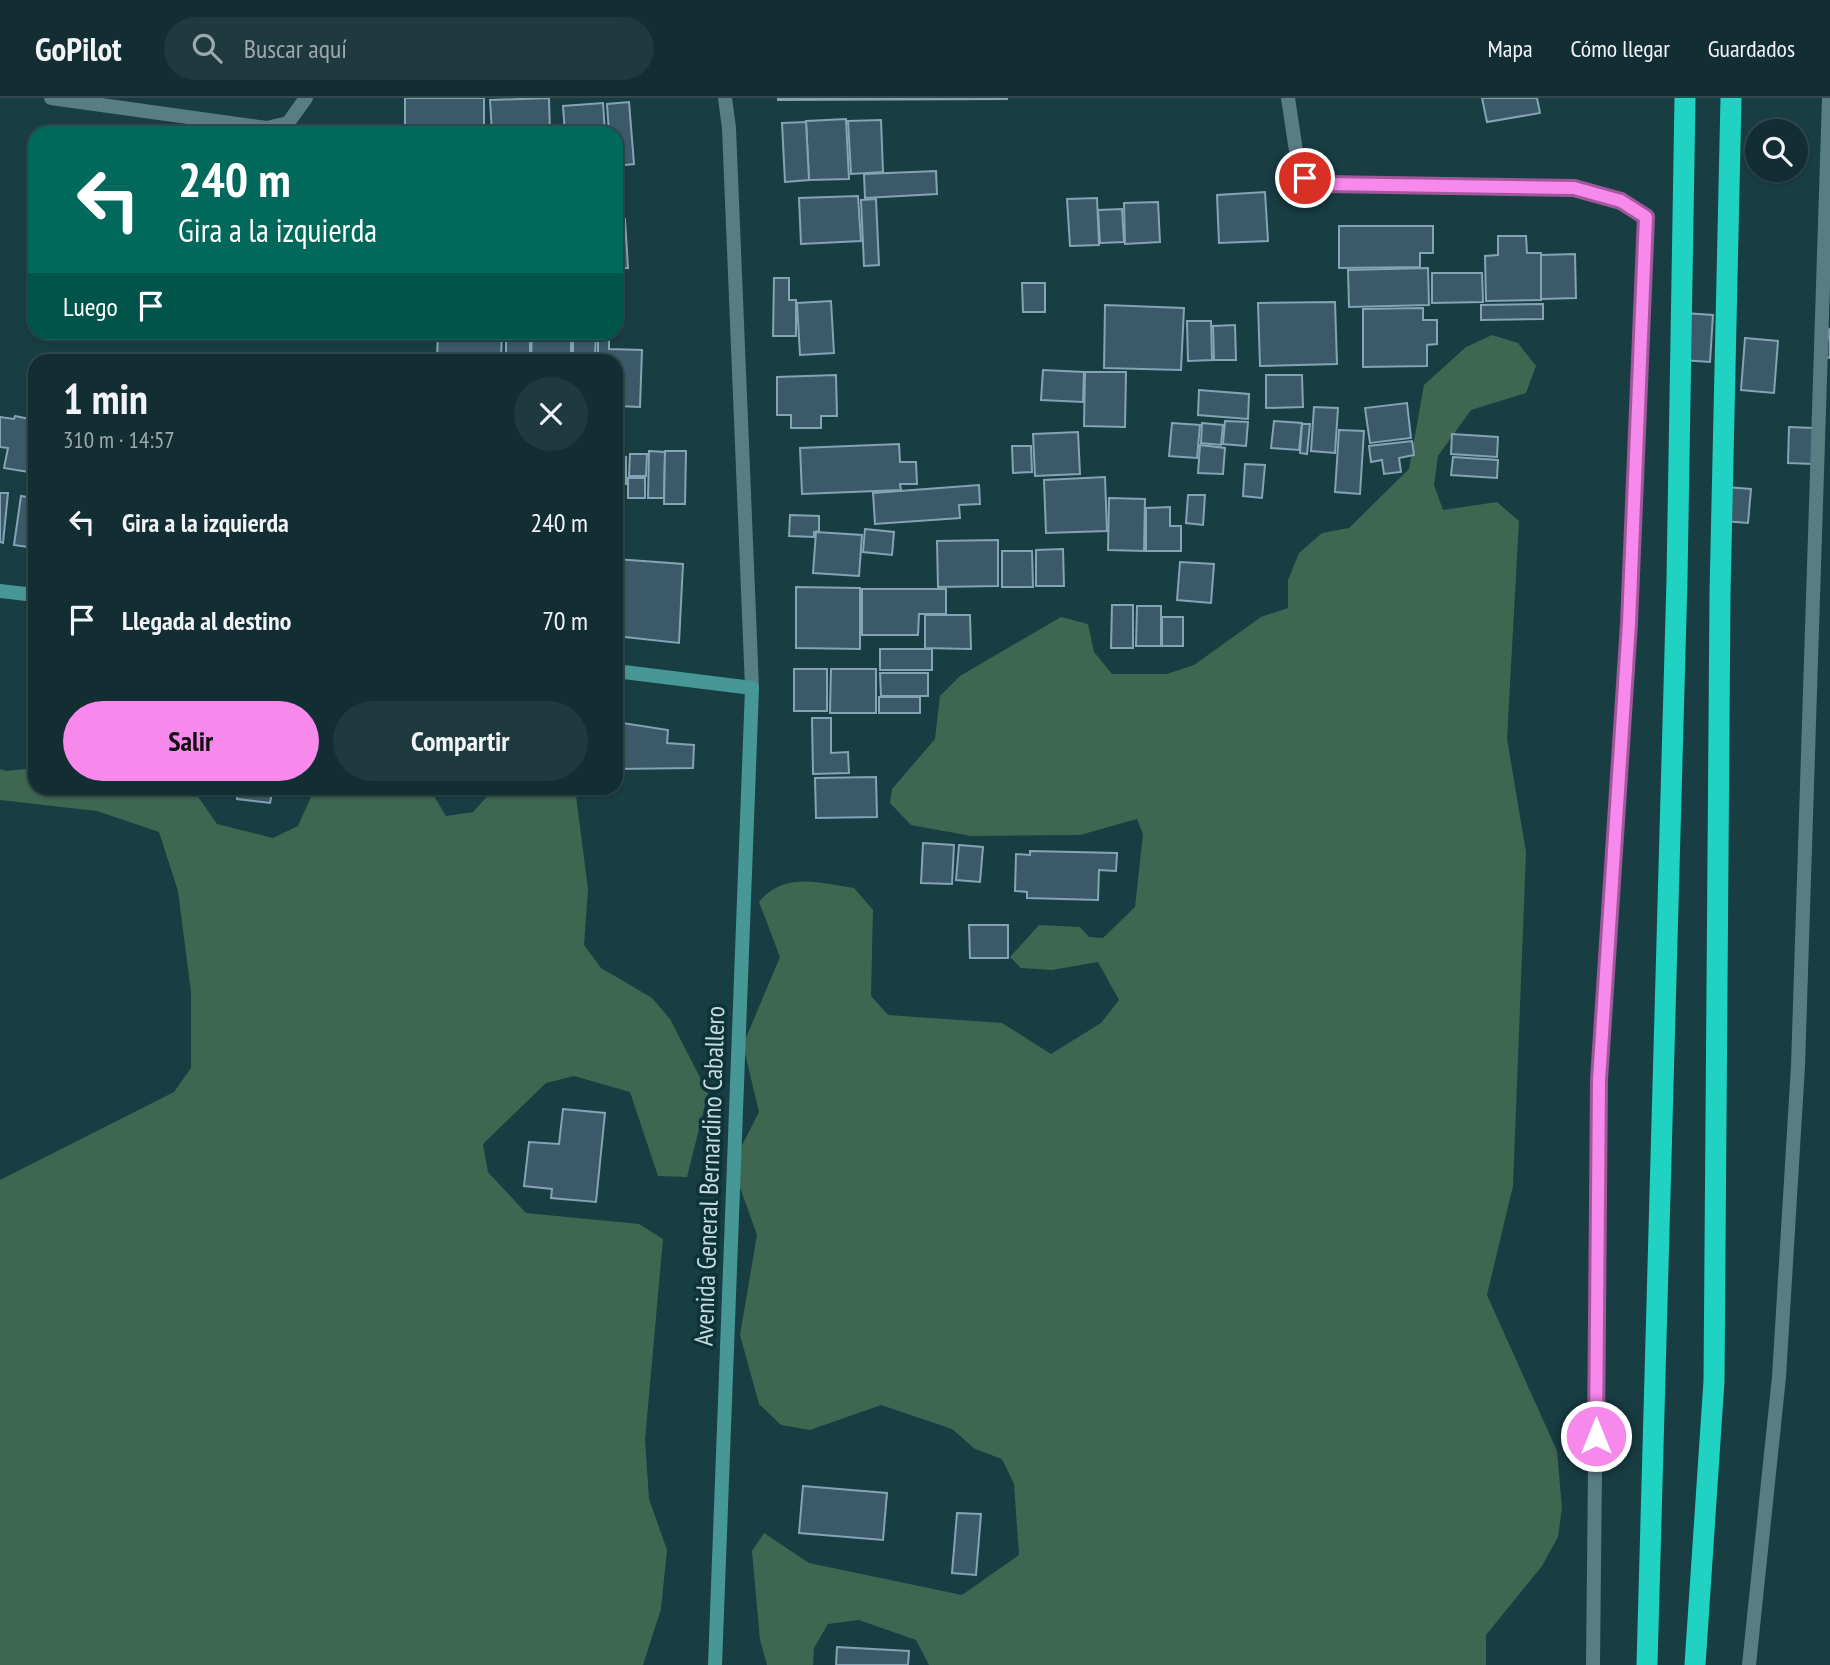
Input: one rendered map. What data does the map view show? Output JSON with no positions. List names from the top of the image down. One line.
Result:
{"streets":{"street":["Avenida General Bernardino Caballero"]},"page":{"header":"GoPilot","search":"Buscar aquí","nav":["Mapa","Cómo llegar","Guardados"],"turn":["240 m","Gira a la izquierda"],"then":"Luego","heading":["1 min","310 m · 14:57"],"list":[{"name":"Gira a la izquierda","value":"240 m"},{"name":"Llegada al destino","value":"70 m"}],"buttons":["Salir","Compartir"]}}
